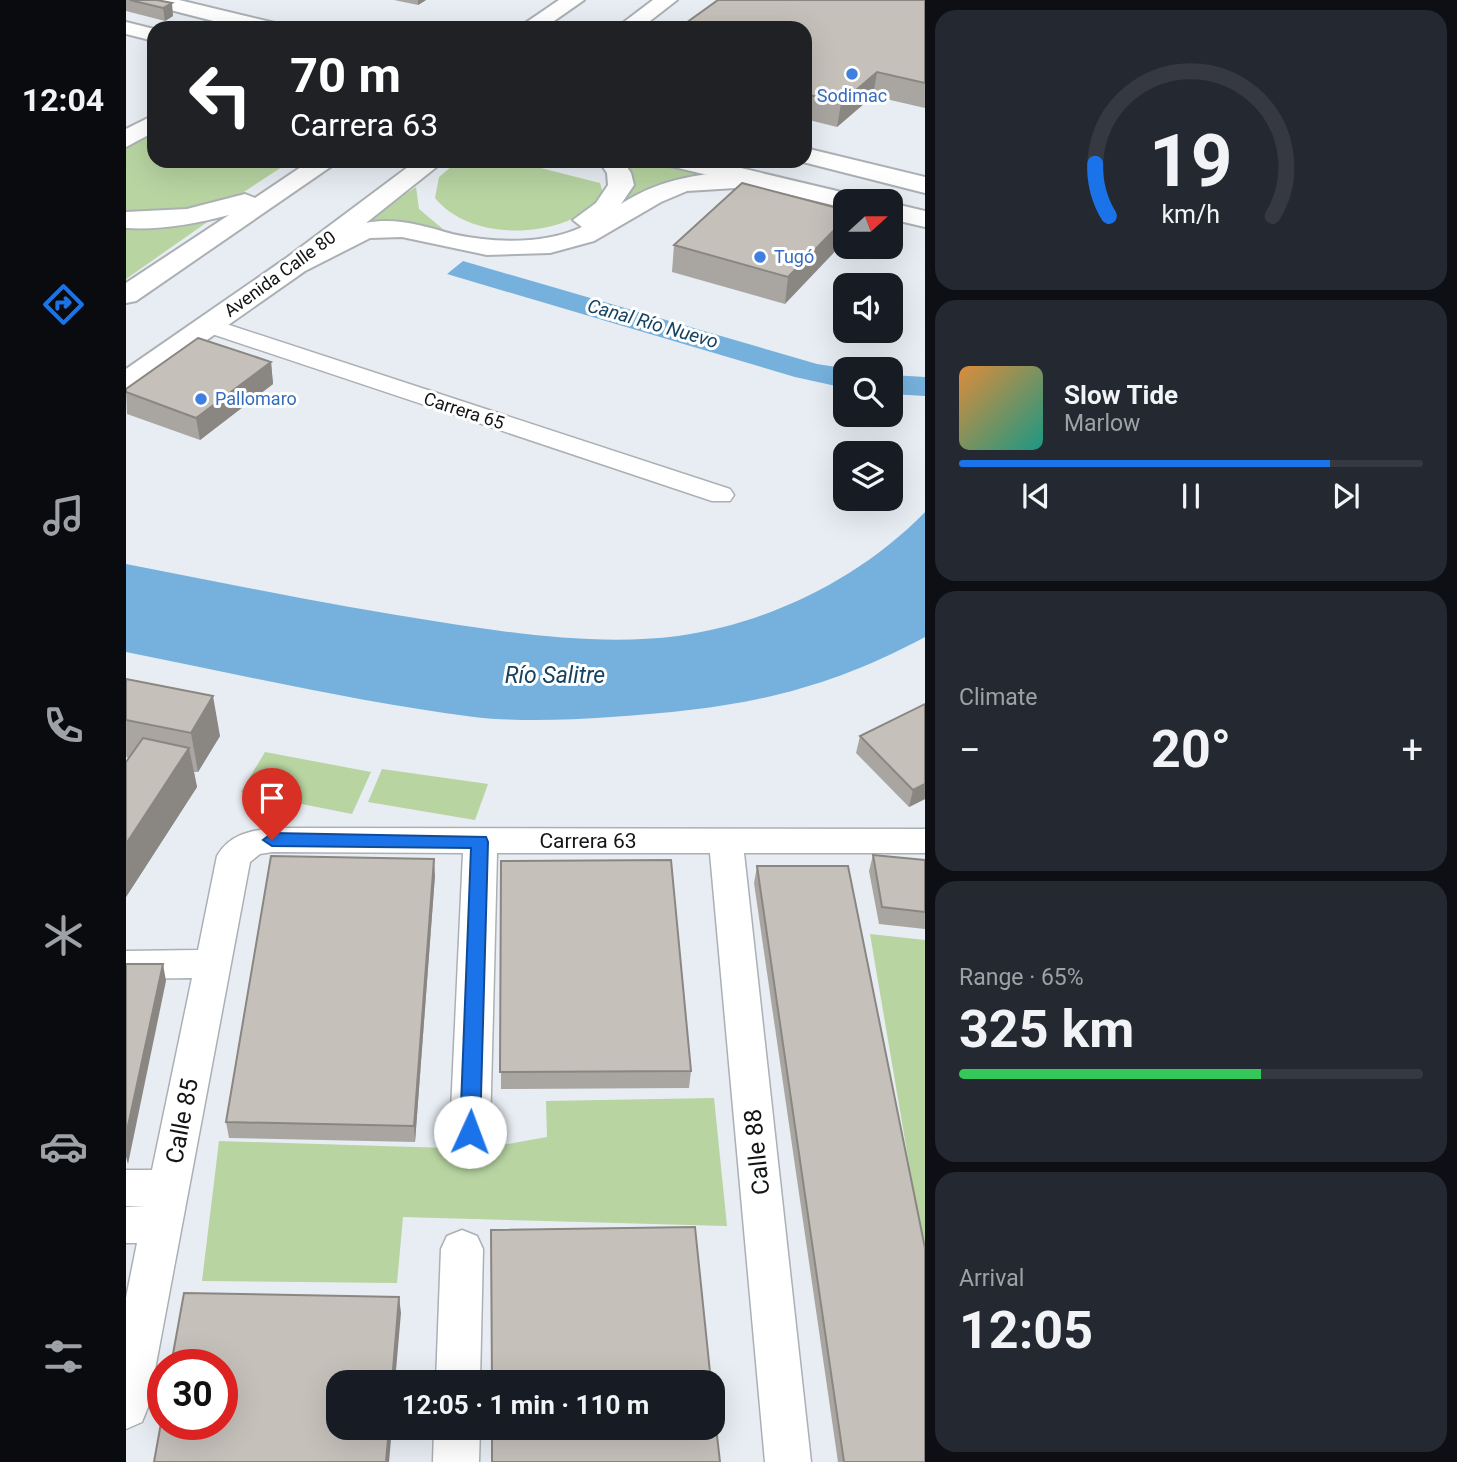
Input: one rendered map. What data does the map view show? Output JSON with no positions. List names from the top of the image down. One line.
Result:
{"streets":{"main road":["Avenida Calle 80"],"street":["Carrera 65","Carrera 63","Calle 85","Calle 88"]},"crossings":[["Avenida Calle 80","Carrera 65"],["Carrera 63","Calle 85"],["Carrera 63","Calle 88"]],"water":["Canal Río Nuevo","Río Salitre"],"places":["Sodimac","Tugó","Pallomaro"],"north":"right","page":{"tabs":"12:04","turn":["70 m","Carrera 63"],"song":["Slow Tide","Marlow"],"tile":["Climate",["Range · 65%","325 km"],["Arrival","12:05"]],"heat":["−","20°","+"],"limit":"30","trip":"12:05 · 1 min · 110 m","gauge":["19","km/h"]}}
